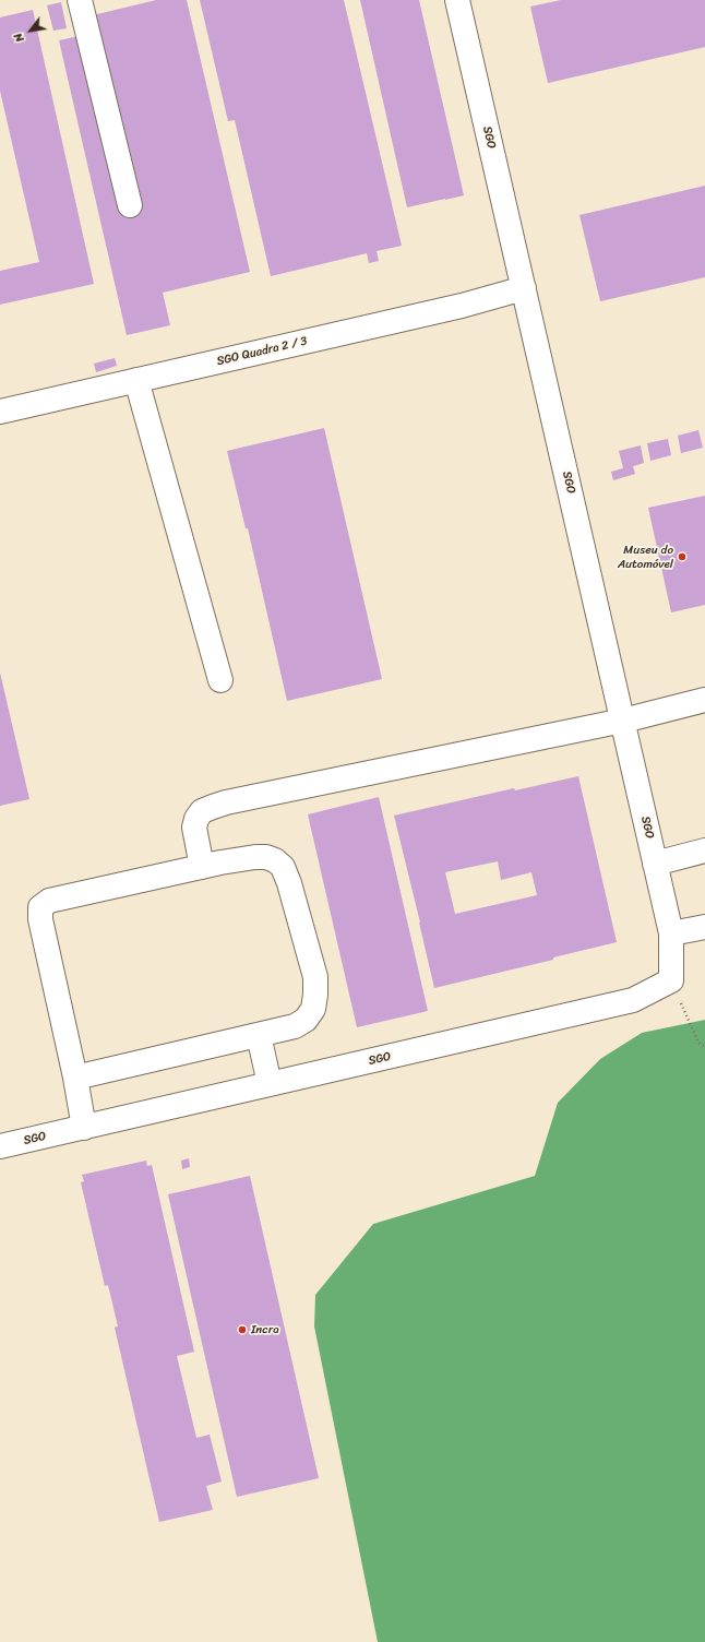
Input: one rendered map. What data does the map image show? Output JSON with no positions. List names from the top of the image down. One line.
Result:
{"streets":{"lane":["SGO","SGO Quadra 2 / 3"]},"crossings":[["SGO","SGO Quadra 2 / 3"]],"places":["Museu do Automóvel","Incra"],"north":"bottom left"}
